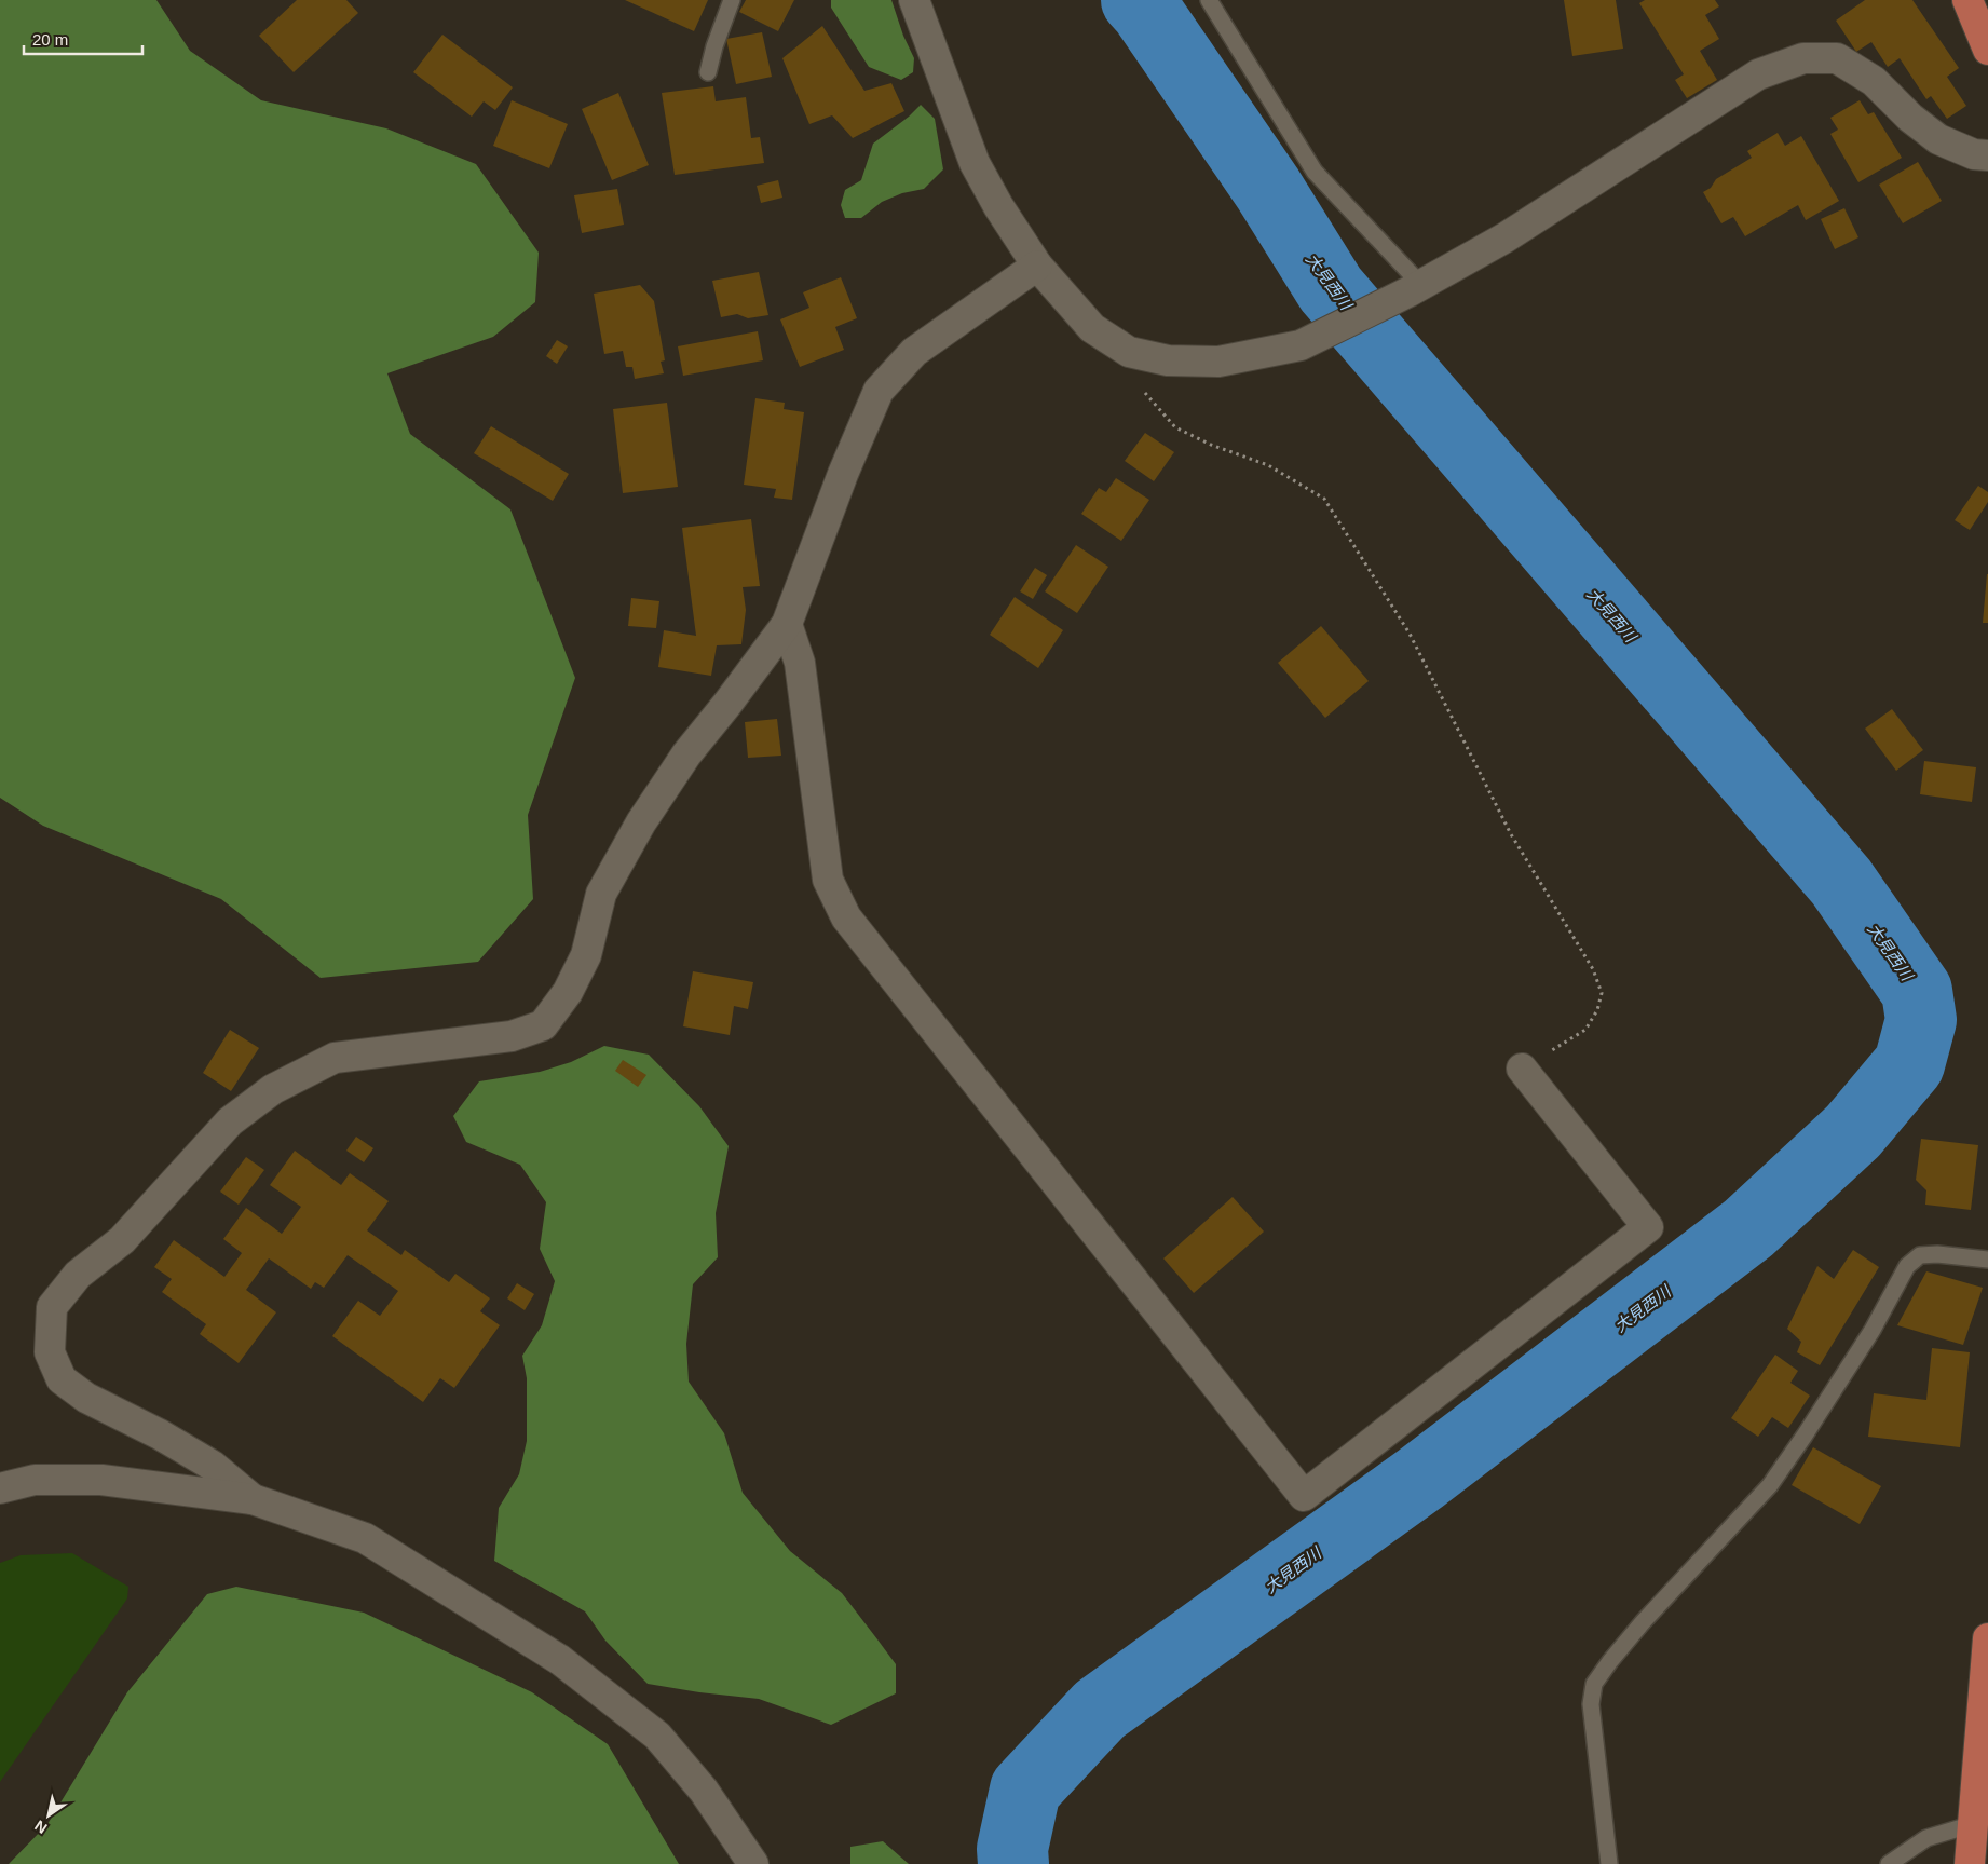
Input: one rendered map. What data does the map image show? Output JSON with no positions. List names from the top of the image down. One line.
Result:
{"water":["大見西川"],"scale_bar":"20 m","north":"bottom left"}
